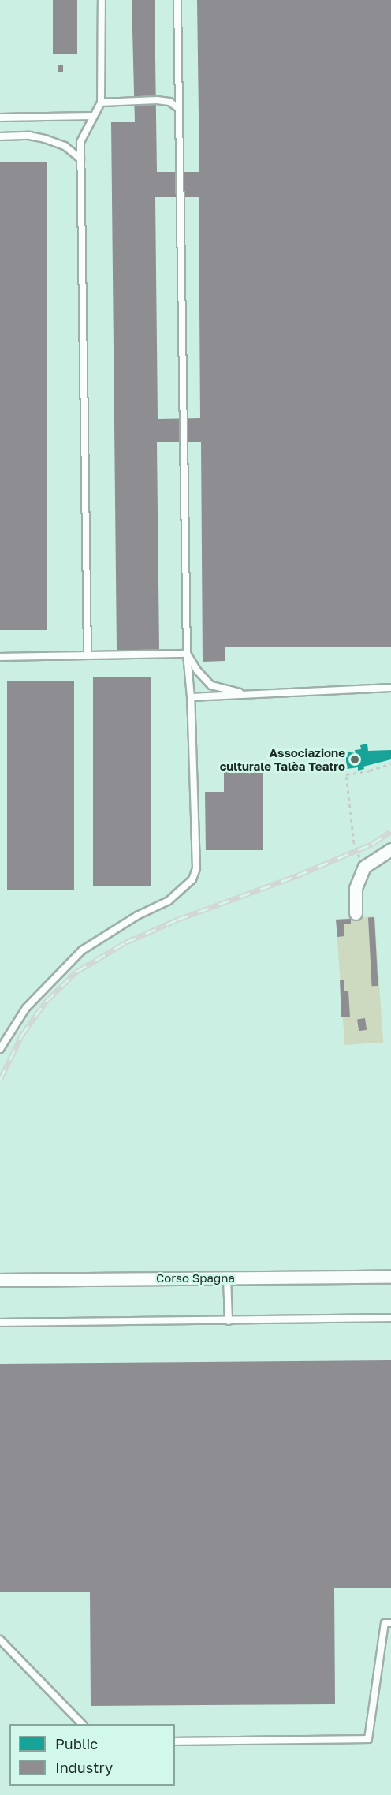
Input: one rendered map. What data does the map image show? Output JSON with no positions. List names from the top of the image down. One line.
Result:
{"streets":{"street":["Corso Spagna"]},"places":["Associazione culturale Talèa Teatro"],"legend":["Public","Industry"]}
